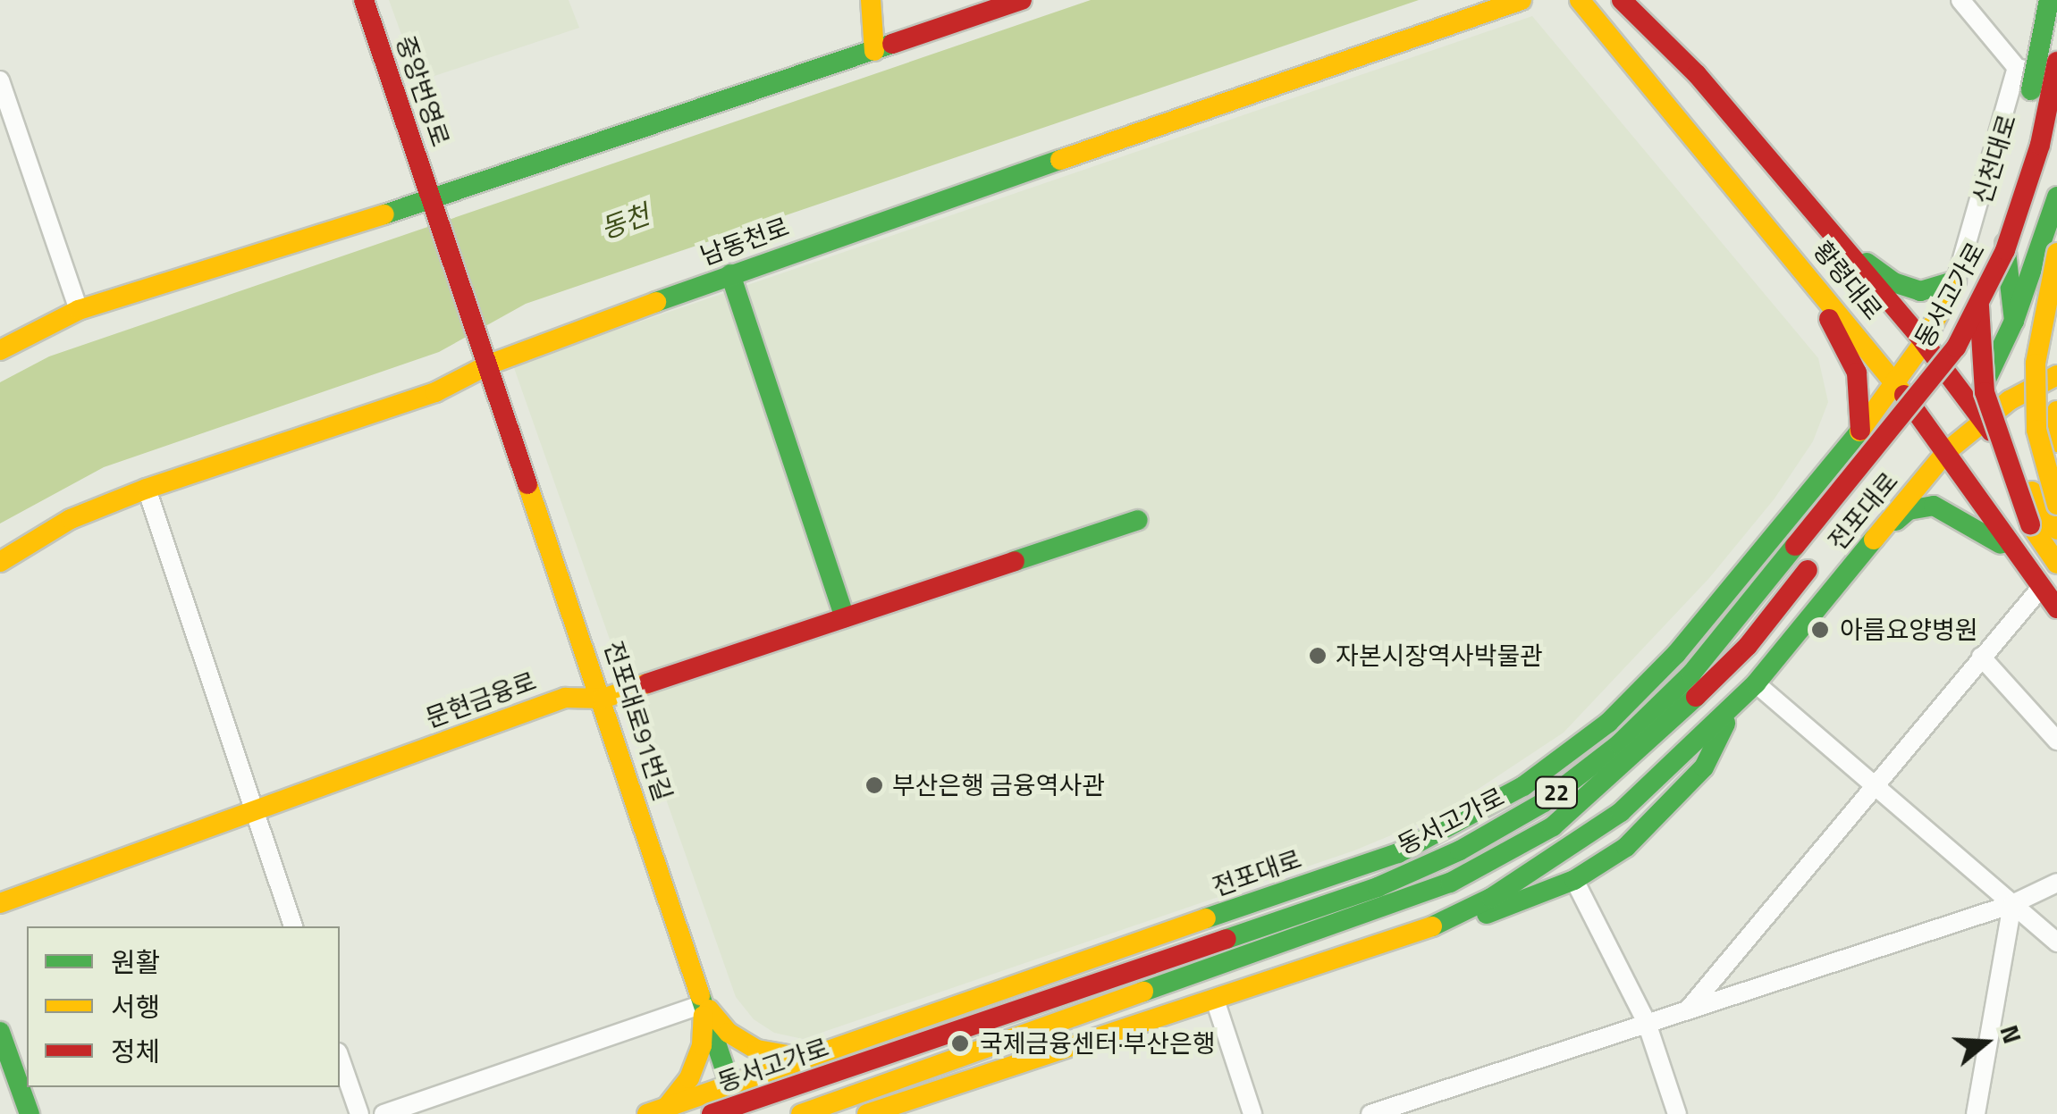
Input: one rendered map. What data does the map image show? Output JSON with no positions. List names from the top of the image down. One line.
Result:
{"streets":{"main road":["중앙번영로","신천대로","남동천로","황령대로","동서고가로","전포대로","문현금융로","전포대로91번길","22"]},"crossings":[["중앙번영로","남동천로"],["중앙번영로","전포대로91번길"],["신천대로","동서고가로"],["남동천로","전포대로91번길"],["황령대로","전포대로"],["전포대로","전포대로91번길"],["문현금융로","전포대로91번길"]],"water":["동천"],"places":["아름요양병원","자본시장역사박물관","부산은행 금융역사관","국제금융센터·부산은행"],"legend":["원활","서행","정체"],"north":"right"}
